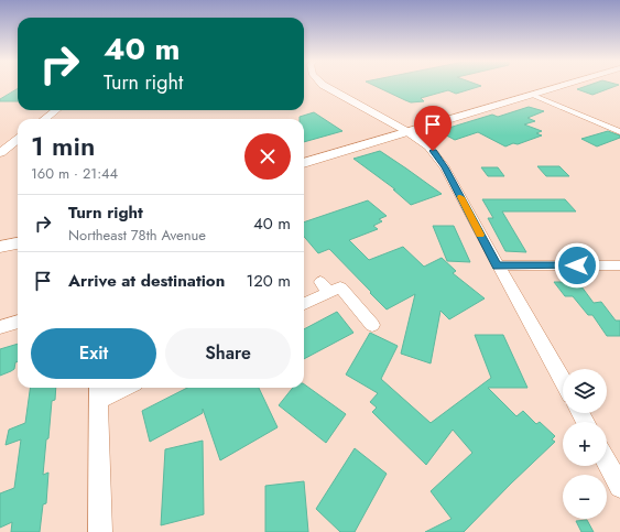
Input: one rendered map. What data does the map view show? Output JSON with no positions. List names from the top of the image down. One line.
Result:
{"page":{"turn":["40 m","Turn right"],"heading":["1 min","160 m · 21:44"],"list":[{"name":"Turn right","note":"Northeast 78th Avenue","value":"40 m"},{"name":"Arrive at destination","value":"120 m"}],"buttons":["Exit","Share"],"map_buttons":["+","−"]}}
